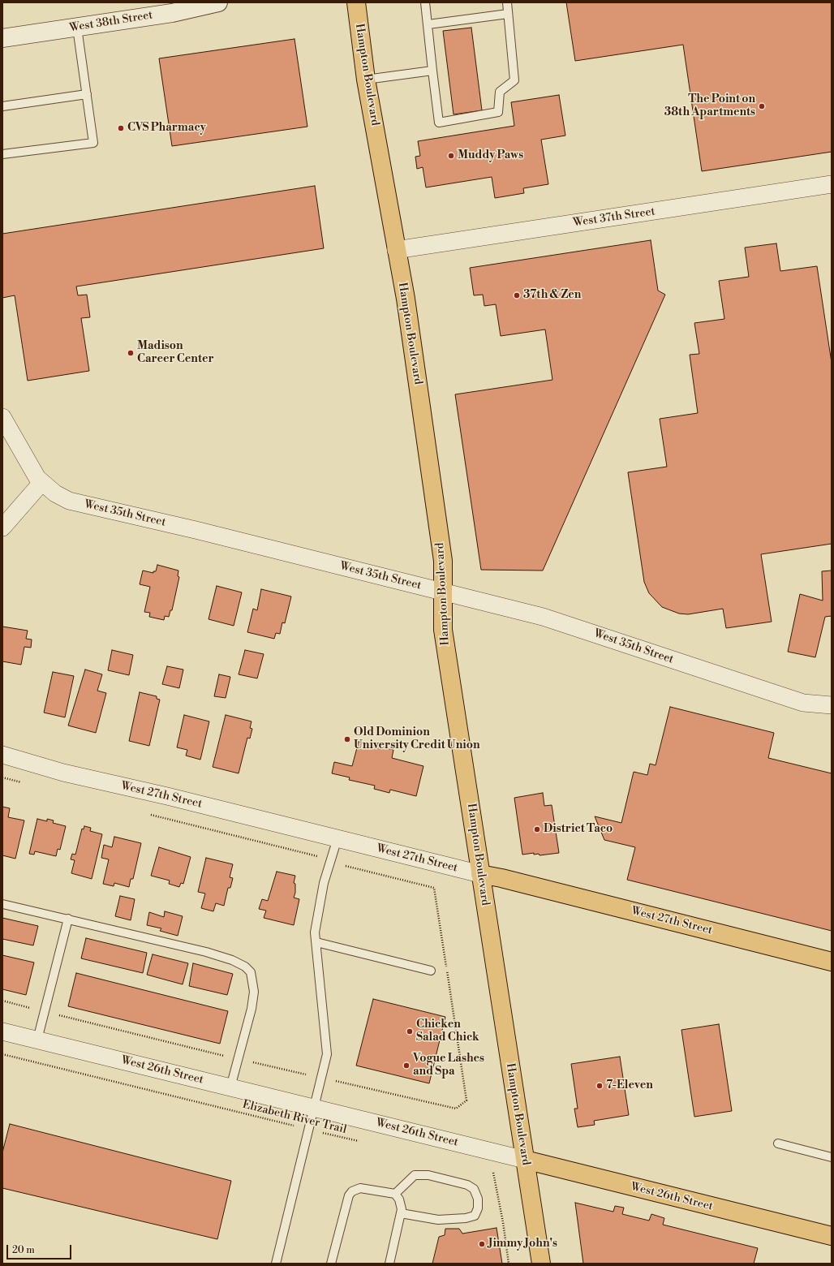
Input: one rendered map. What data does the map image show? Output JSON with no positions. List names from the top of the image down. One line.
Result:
{"streets":{"main road":["Hampton Boulevard","West 27th Street","West 26th Street"],"street":["West 38th Street","West 37th Street","West 35th Street"],"path":["Elizabeth River Trail"]},"crossings":[["Hampton Boulevard","West 37th Street"],["Hampton Boulevard","West 35th Street"],["Hampton Boulevard","West 27th Street"],["Hampton Boulevard","West 26th Street"]],"places":["The Point on 38th Apartments","CVS Pharmacy","Muddy Paws","37th & Zen","Madison Career Center","Old Dominion University Credit Union","District Taco","Chicken Salad Chick","Vogue Lashes and Spa","7-Eleven","Jimmy John's"],"scale_bar":"20 m"}
